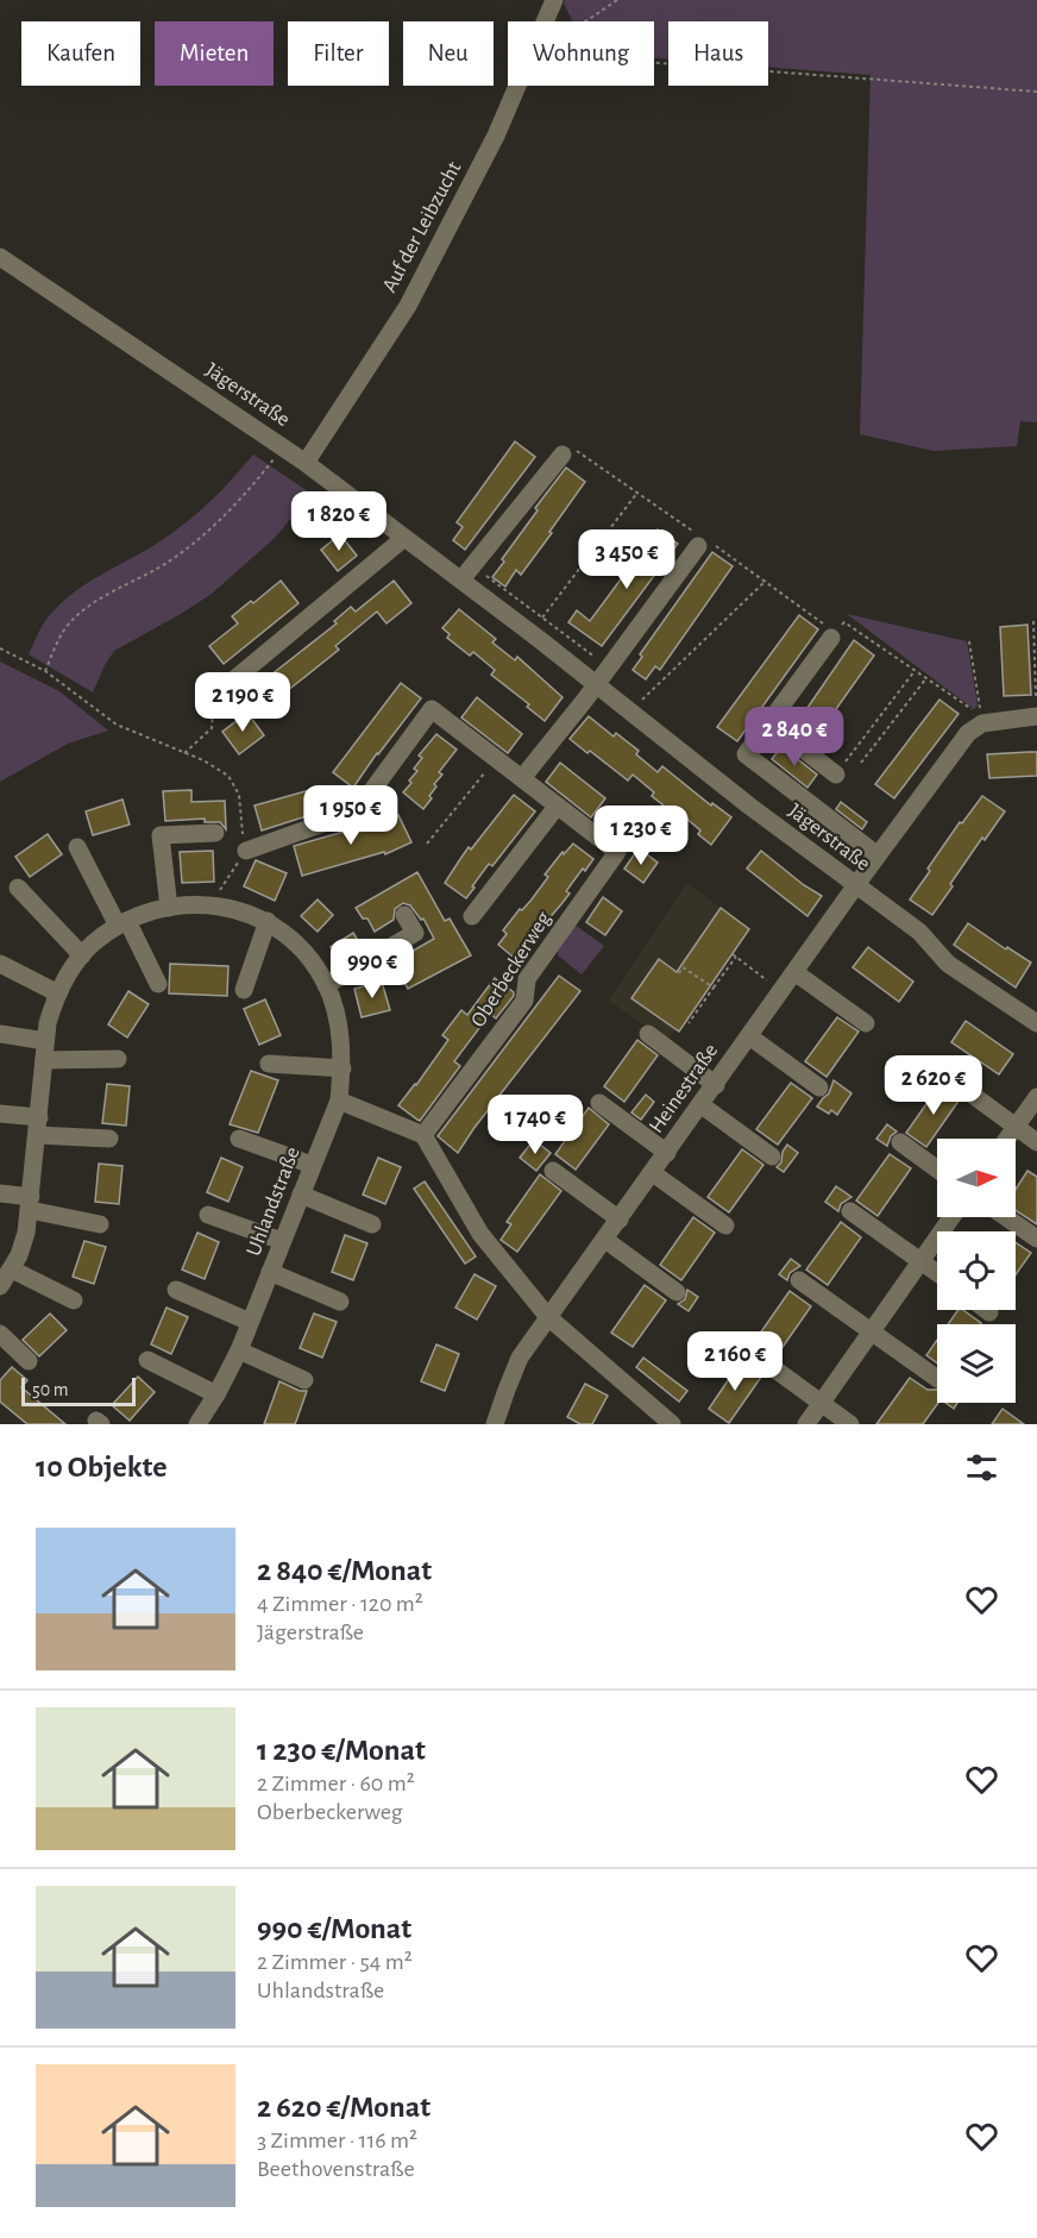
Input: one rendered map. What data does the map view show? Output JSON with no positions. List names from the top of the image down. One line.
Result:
{"streets":{"street":["Auf der Leibzucht","Jägerstraße","Oberbeckerweg","Heinestraße","Uhlandstraße"]},"crossings":[["Auf der Leibzucht","Jägerstraße"],["Jägerstraße","Heinestraße"]],"scale_bar":"50 m","north":"right","page":{"chip":["Kaufen","Mieten","Filter","Neu","Wohnung","Haus"],"price":["1 820 €","3 450 €","2 190 €","2 840 €","1 950 €","1 230 €","990 €","2 620 €","1 740 €","2 160 €"],"scale":"50 m","heading":"10 Objekte","list":[{"name":"2 840 €/Monat","note":"4 Zimmer · 120 m² · Jägerstraße"},{"name":"1 230 €/Monat","note":"2 Zimmer · 60 m² · Oberbeckerweg"},{"name":"990 €/Monat","note":"2 Zimmer · 54 m² · Uhlandstraße"},{"name":"2 620 €/Monat","note":"3 Zimmer · 116 m² · Beethovenstraße"}]}}
